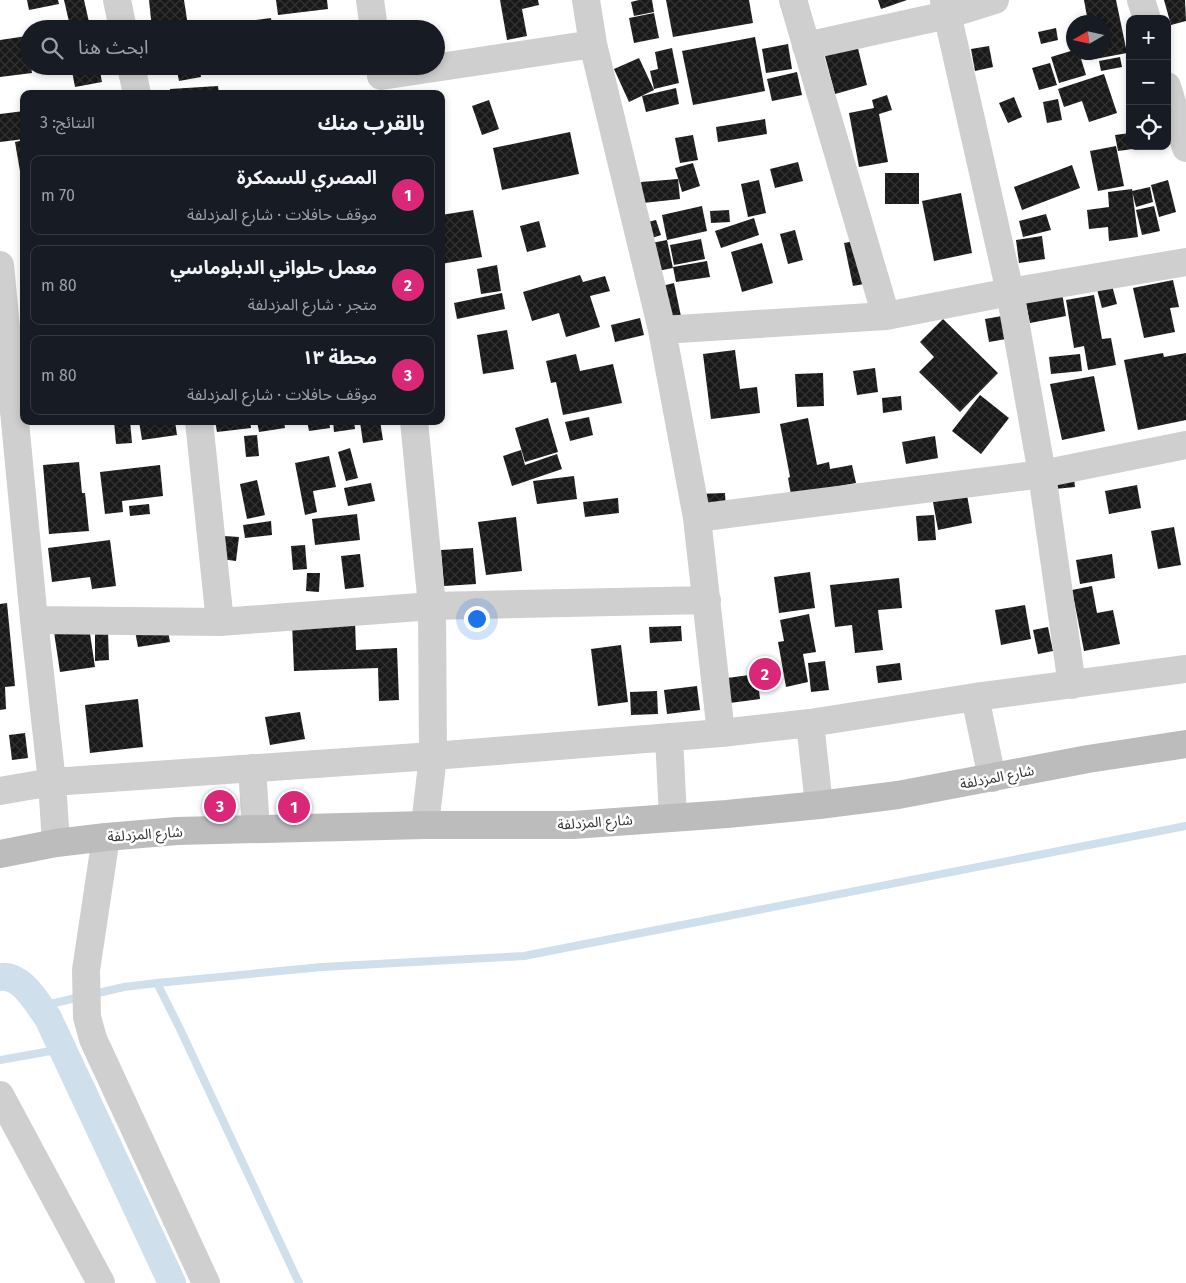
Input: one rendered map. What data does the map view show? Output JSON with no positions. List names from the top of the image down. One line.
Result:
{"streets":{"street":["شارع المزدلفة"]},"north":"left","page":{"map_buttons":["+","−"],"search":"ابحث هنا","heading":["بالقرب منك","النتائج: 3"],"list":[{"mark":"1","name":"المصري للسمكرة","note":"موقف حافلات · شارع المزدلفة","value":"70 m"},{"mark":"2","name":"معمل حلواني الدبلوماسي","note":"متجر · شارع المزدلفة","value":"80 m"},{"mark":"3","name":"محطة ١٣","note":"موقف حافلات · شارع المزدلفة","value":"80 m"}],"pins":["2","3","1"]}}
